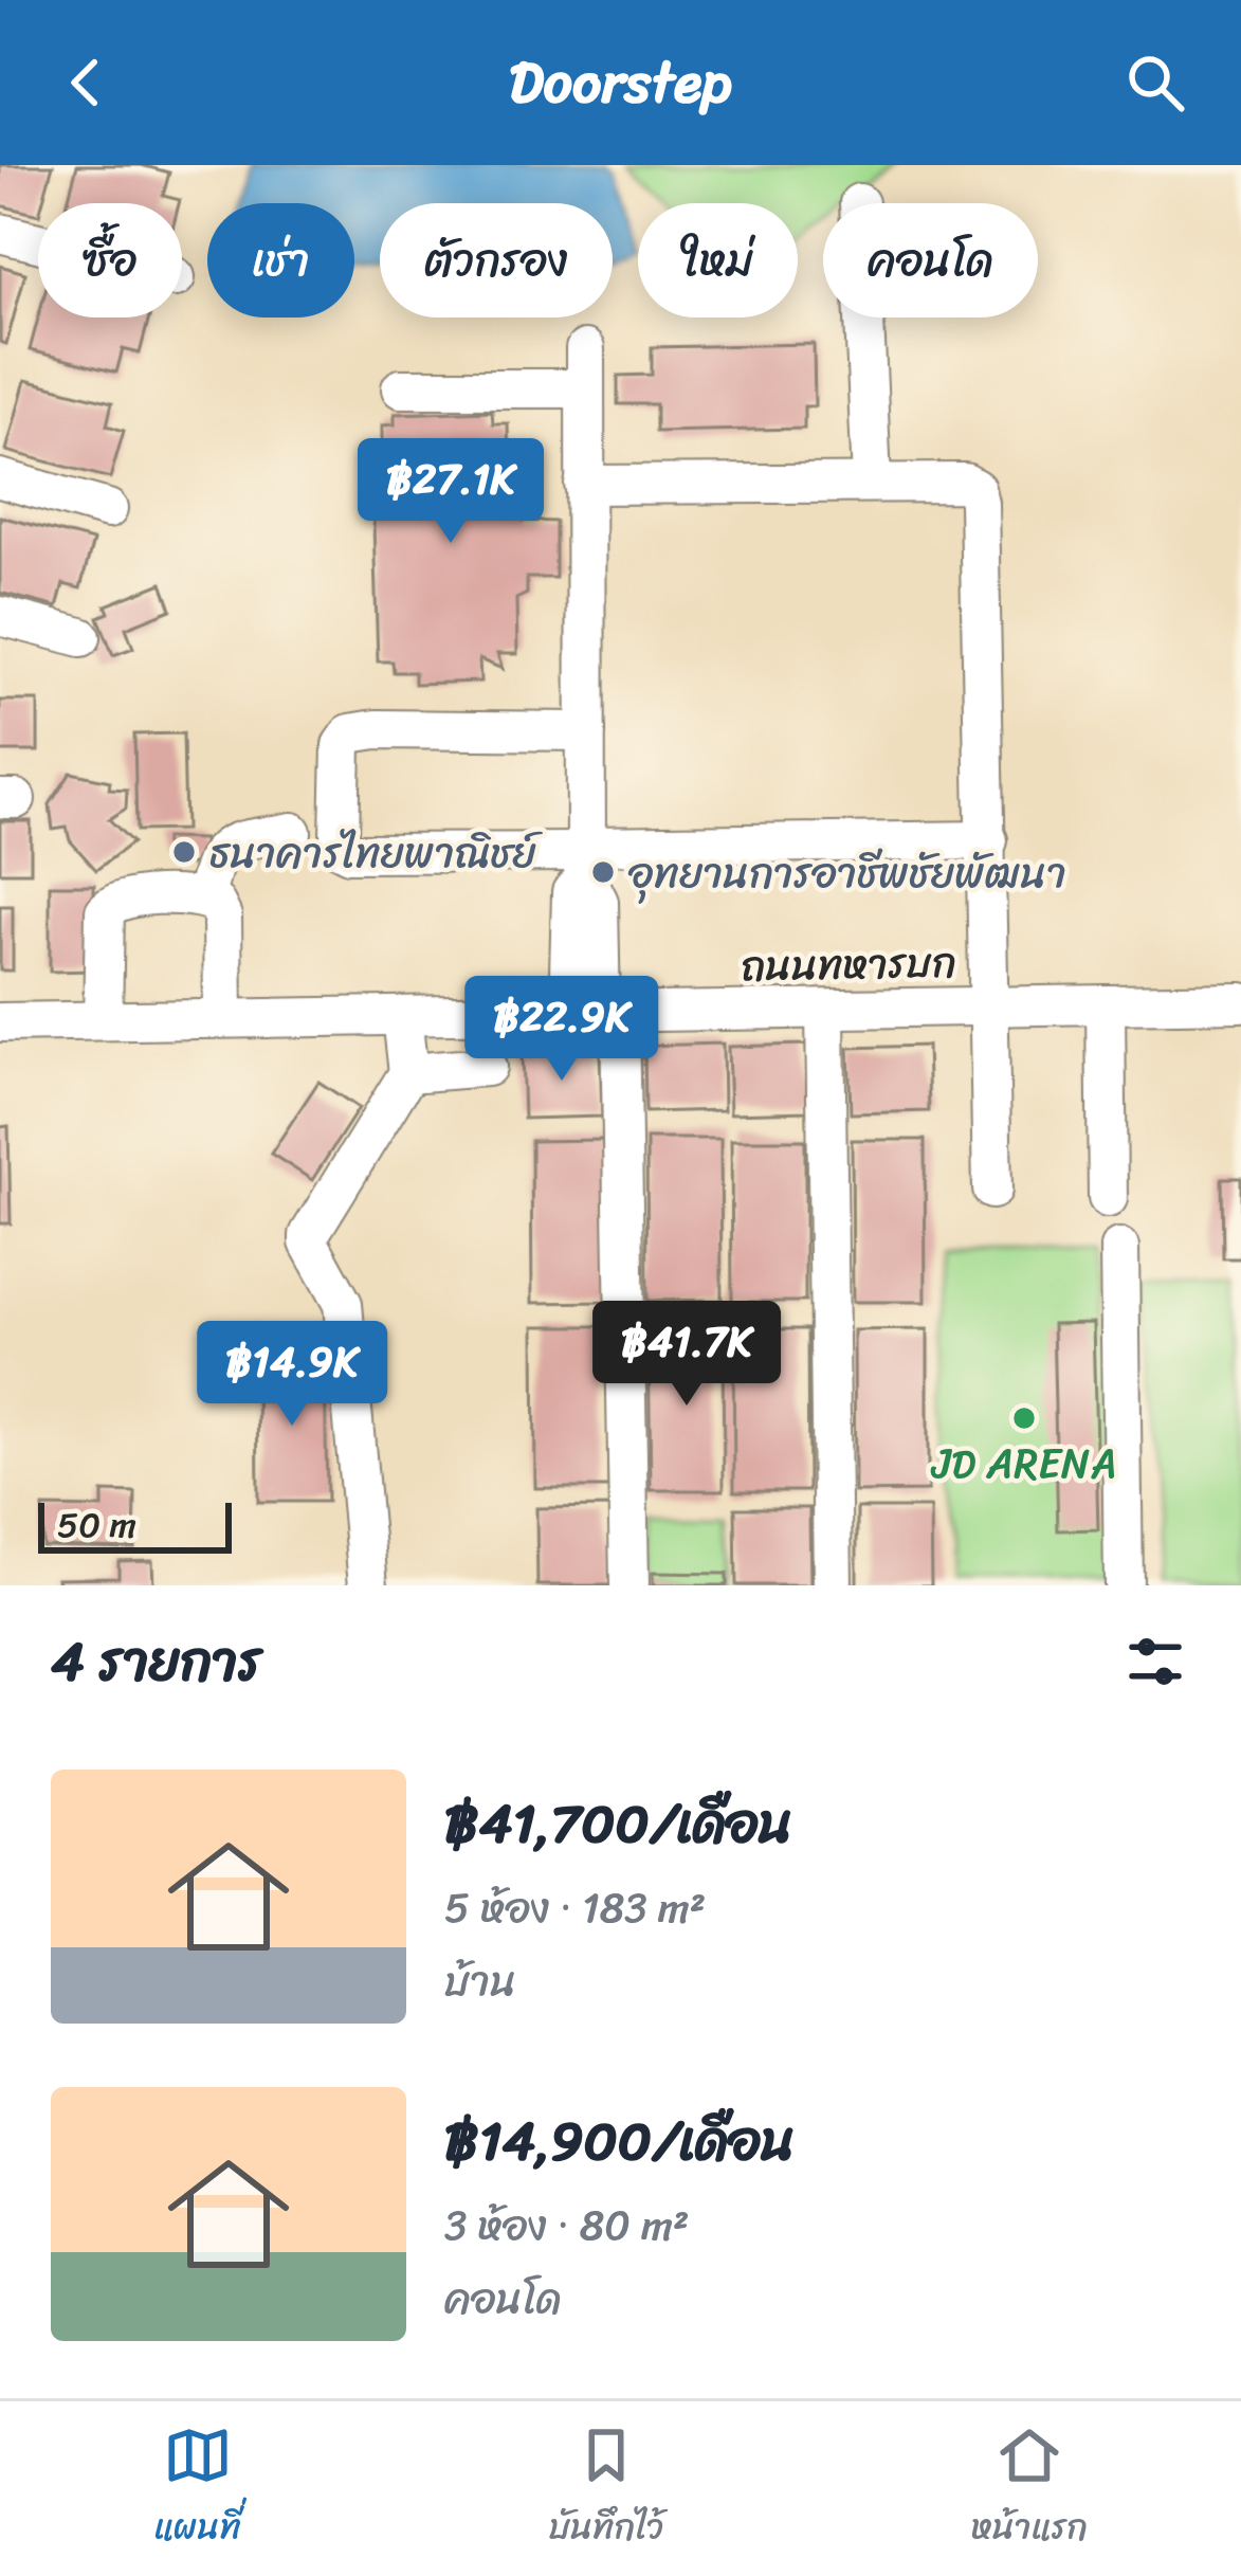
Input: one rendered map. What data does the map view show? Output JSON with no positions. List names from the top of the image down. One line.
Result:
{"streets":{"street":["ถนนทหารบก"]},"places":["ธนาคารไทยพาณิชย์","อุทยานการอาชีพชัยพัฒนา","JD ARENA"],"scale_bar":"50 m","page":{"header":"Doorstep","chip":["ซื้อ","เช่า","ตัวกรอง","ใหม่","คอนโด"],"price":["฿27.1K","฿22.9K","฿41.7K","฿14.9K"],"scale":"50 m","heading":"4 รายการ","list":[{"name":"฿41,700/เดือน","note":"5 ห้อง · 183 m² · บ้าน"},{"name":"฿14,900/เดือน","note":"3 ห้อง · 80 m² · คอนโด"}],"tabs":["แผนที่","บันทึกไว้","หน้าแรก"]}}
